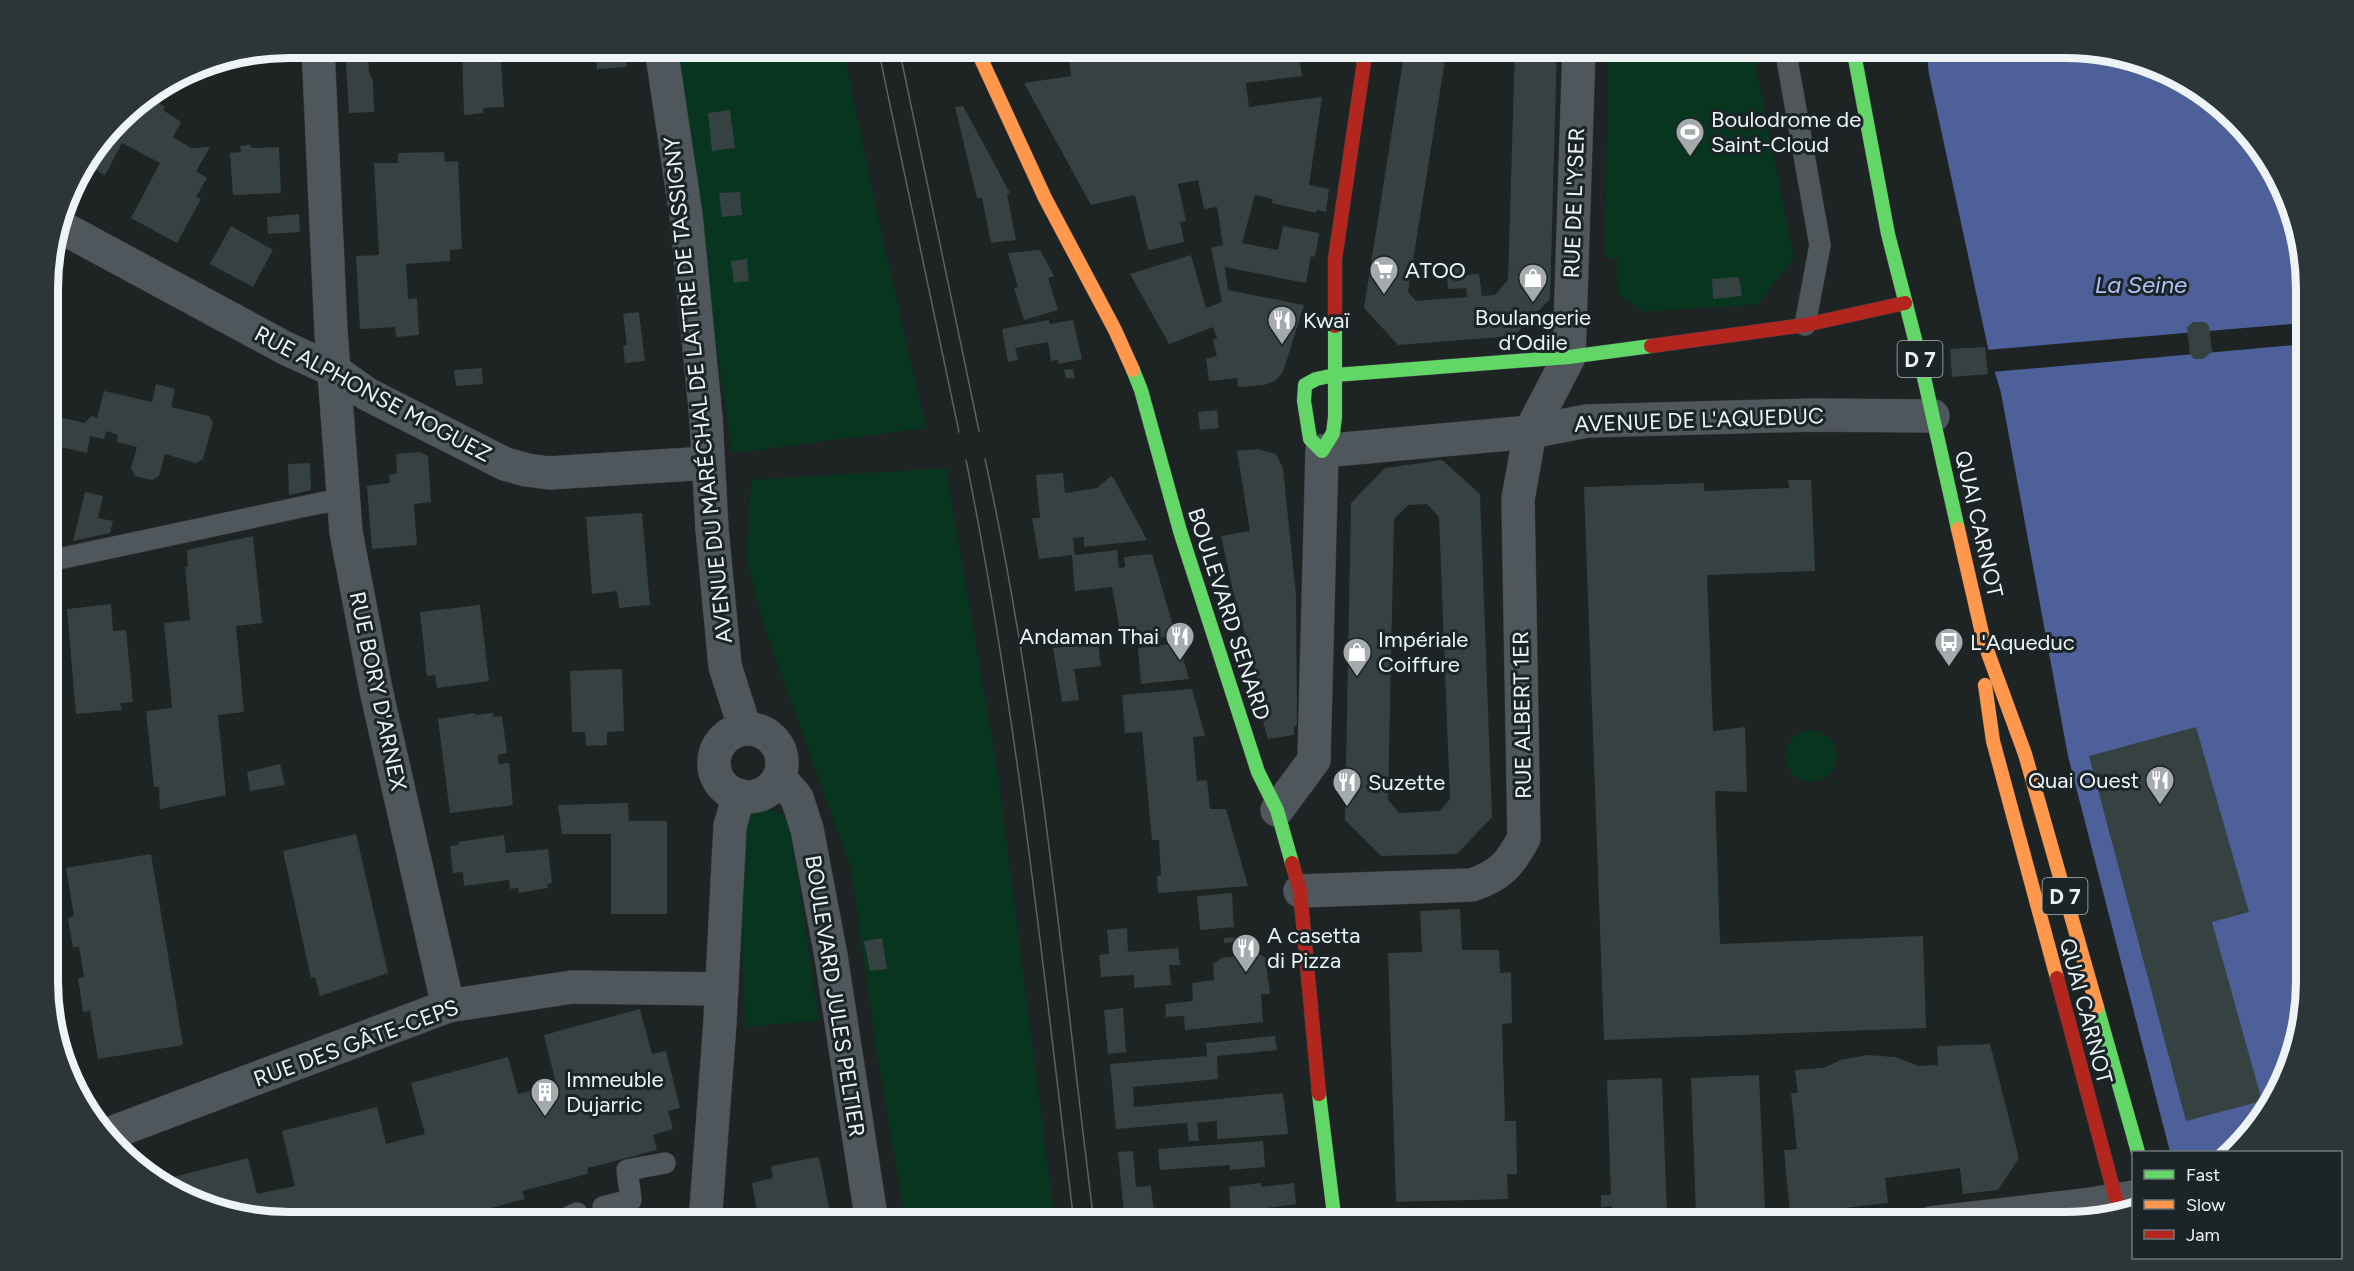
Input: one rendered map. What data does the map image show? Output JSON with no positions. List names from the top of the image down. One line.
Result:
{"streets":{"street":["RUE DE L'YSER","D 7","AVENUE DU MARÉCHAL DE LATTRE DE TASSIGNY","RUE ALPHONSE MOGUEZ","AVENUE DE L'AQUEDUC","QUAI CARNOT","BOULEVARD SENARD","RUE BORY D'ARNEX","RUE ALBERT 1ER","BOULEVARD JULES PELTIER","RUE DES GÂTE-CEPS"]},"crossings":[["RUE DE L'YSER","RUE ALBERT 1ER"],["D 7","AVENUE DE L'AQUEDUC"],["D 7","QUAI CARNOT"],["AVENUE DU MARÉCHAL DE LATTRE DE TASSIGNY","RUE ALPHONSE MOGUEZ"],["AVENUE DU MARÉCHAL DE LATTRE DE TASSIGNY","BOULEVARD JULES PELTIER"],["RUE ALPHONSE MOGUEZ","RUE BORY D'ARNEX"],["AVENUE DE L'AQUEDUC","QUAI CARNOT"],["AVENUE DE L'AQUEDUC","RUE ALBERT 1ER"],["BOULEVARD SENARD","RUE ALBERT 1ER"],["RUE BORY D'ARNEX","RUE DES GÂTE-CEPS"]],"water":["La Seine"],"places":{"sports":["Boulodrome de Saint-Cloud"],"supermarket":["ATOO"],"shop":["Boulangerie d'Odile","Impériale Coiffure"],"restaurant":["Kwaï","Andaman Thai","Quai Ouest","Suzette","A casetta di Pizza"],"bus stop":["L'Aqueduc"],"building":["Immeuble Dujarric"]},"legend":["Fast","Slow","Jam"]}
